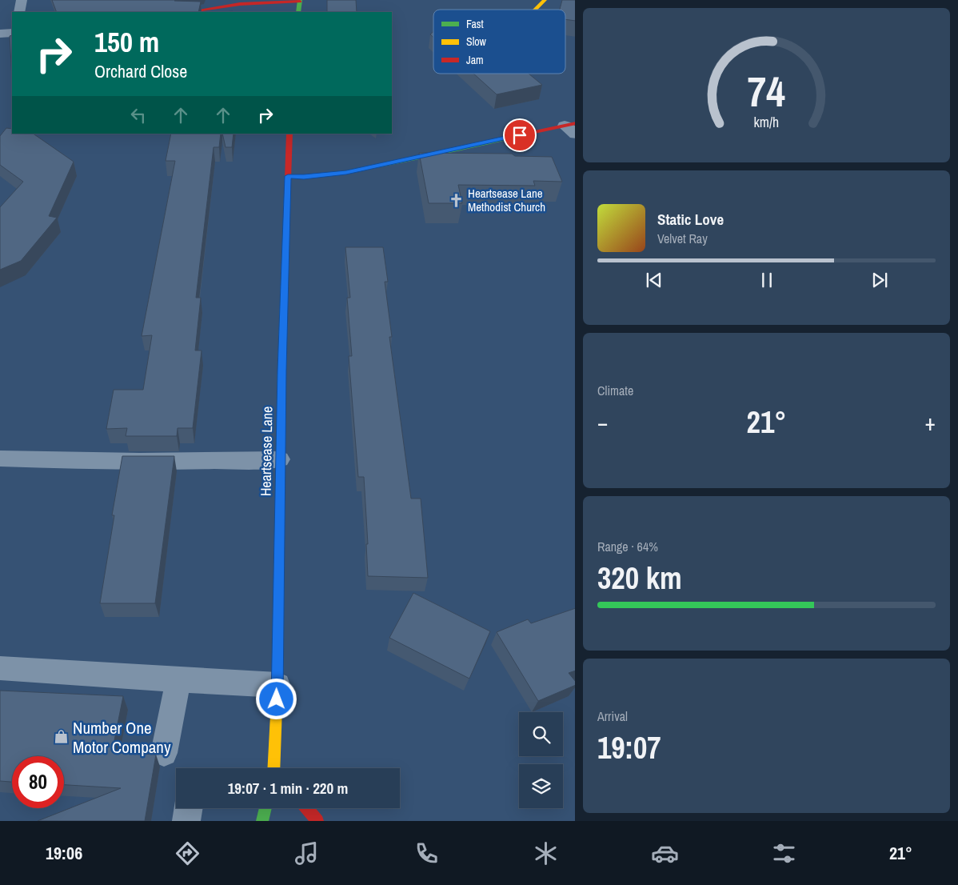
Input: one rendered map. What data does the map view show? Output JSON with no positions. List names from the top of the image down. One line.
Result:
{"streets":{"main road":["Heartsease Lane"]},"places":{"church":["Heartsease Lane Methodist Church"],"shop":["Number One Motor Company"]},"legend":["Fast","Slow","Jam"],"page":{"turn":["150 m","Orchard Close"],"song":["Static Love","Velvet Ray"],"tile":["Climate",["Range · 64%","320 km"],["Arrival","19:07"]],"heat":["−","21°","+"],"limit":"80","trip":"19:07 · 1 min · 220 m","tabs":["19:06","21°"],"gauge":["74","km/h"]}}
